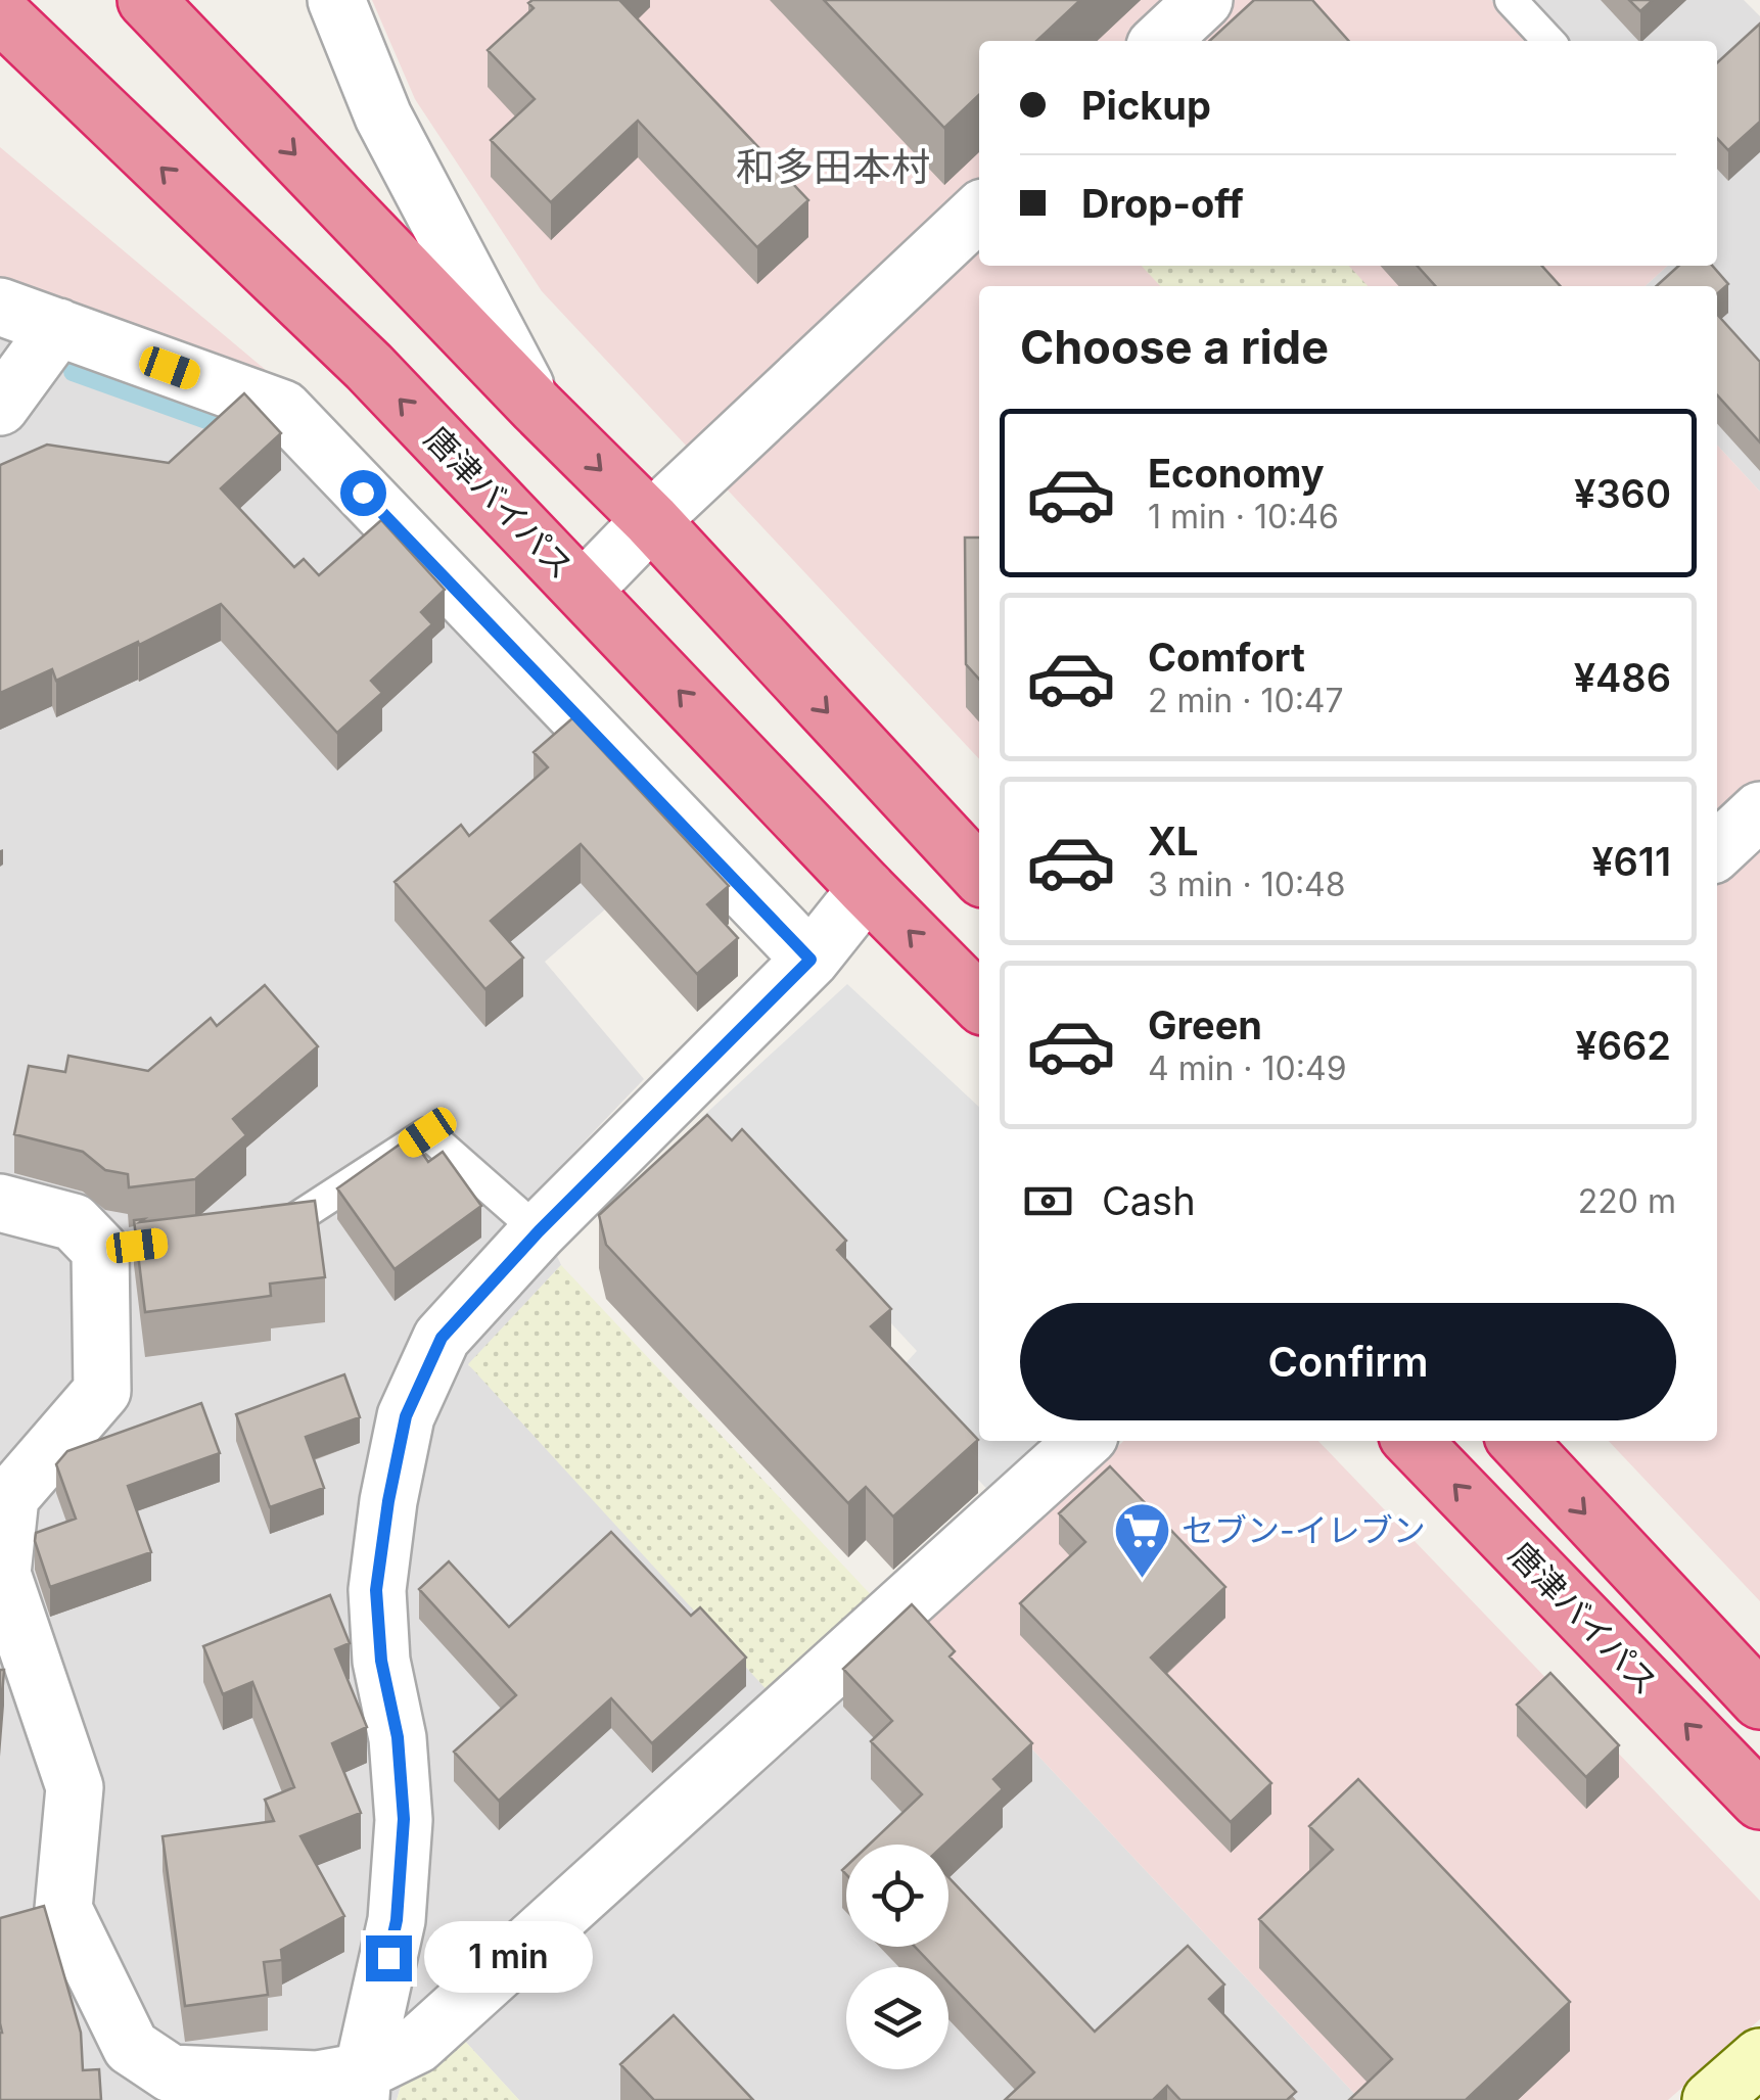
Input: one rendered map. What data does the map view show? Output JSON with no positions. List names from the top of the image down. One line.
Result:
{"streets":{"highway":["唐津バイパス"]},"districts":["和多田本村"],"places":{"supermarket":["セブン-イレブン"]},"page":{"banner":["Pickup","Drop-off"],"heading":"Choose a ride","list":[{"name":"Economy","note":"1 min · 10:46","value":"¥360"},{"name":"Comfort","note":"2 min · 10:47","value":"¥486"},{"name":"XL","note":"3 min · 10:48","value":"¥611"},{"name":"Green","note":"4 min · 10:49","value":"¥662"}],"pay":["Cash","220 m"],"buttons":"Confirm","bubble":"1 min"}}
